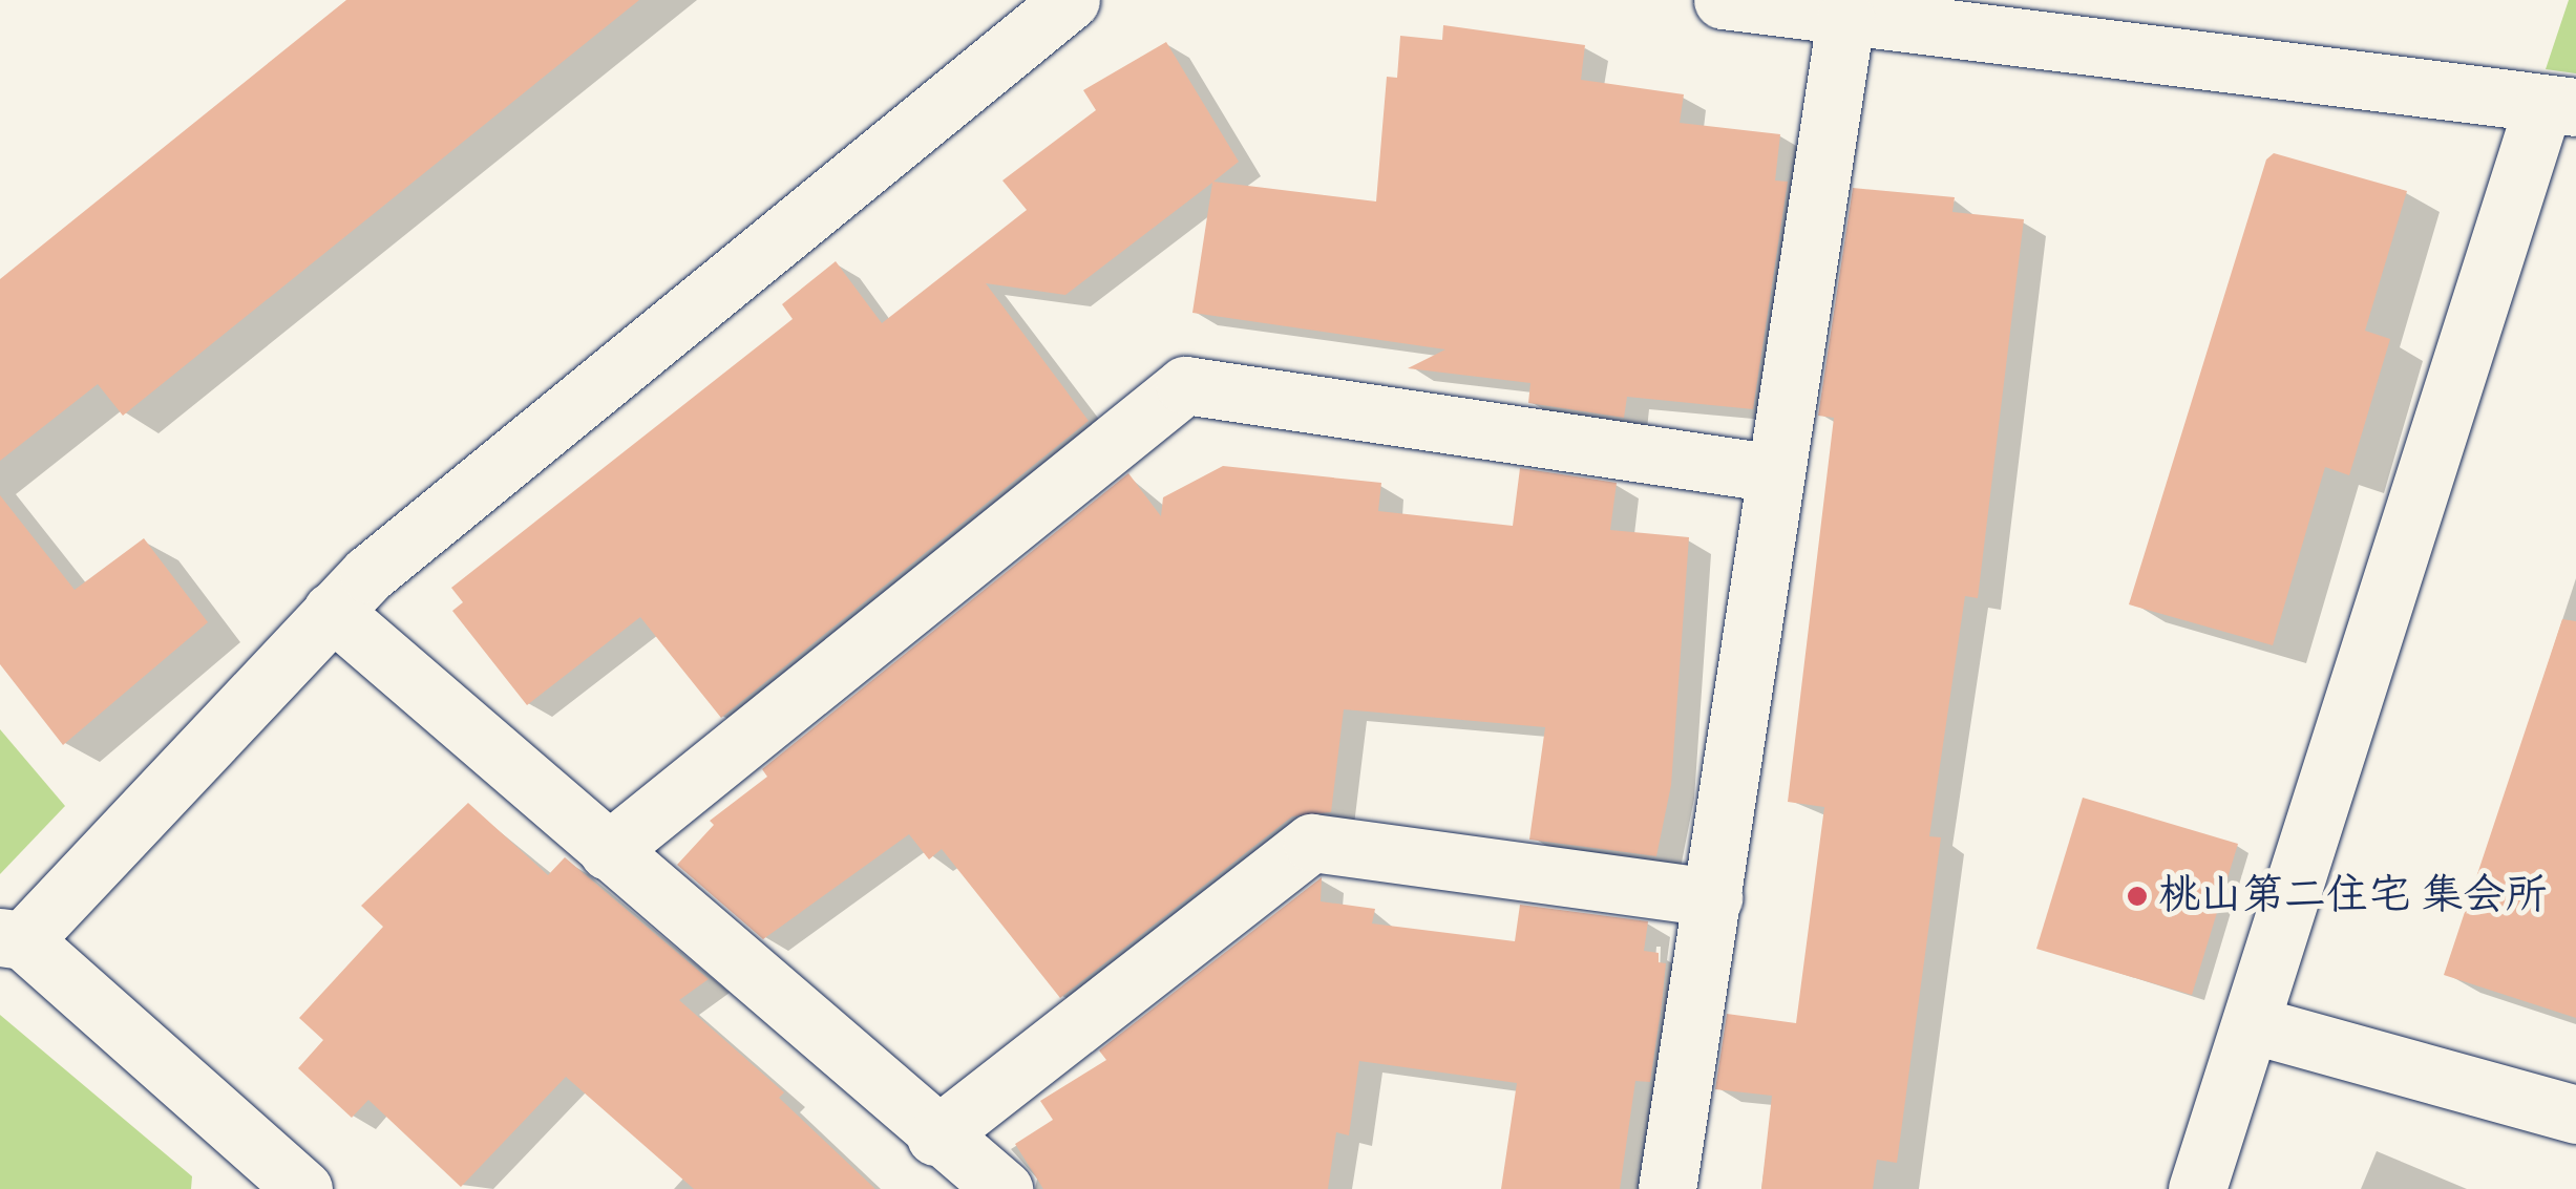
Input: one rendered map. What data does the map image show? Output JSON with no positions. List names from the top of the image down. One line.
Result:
{"places":["桃山第二住宅 集会所"]}
